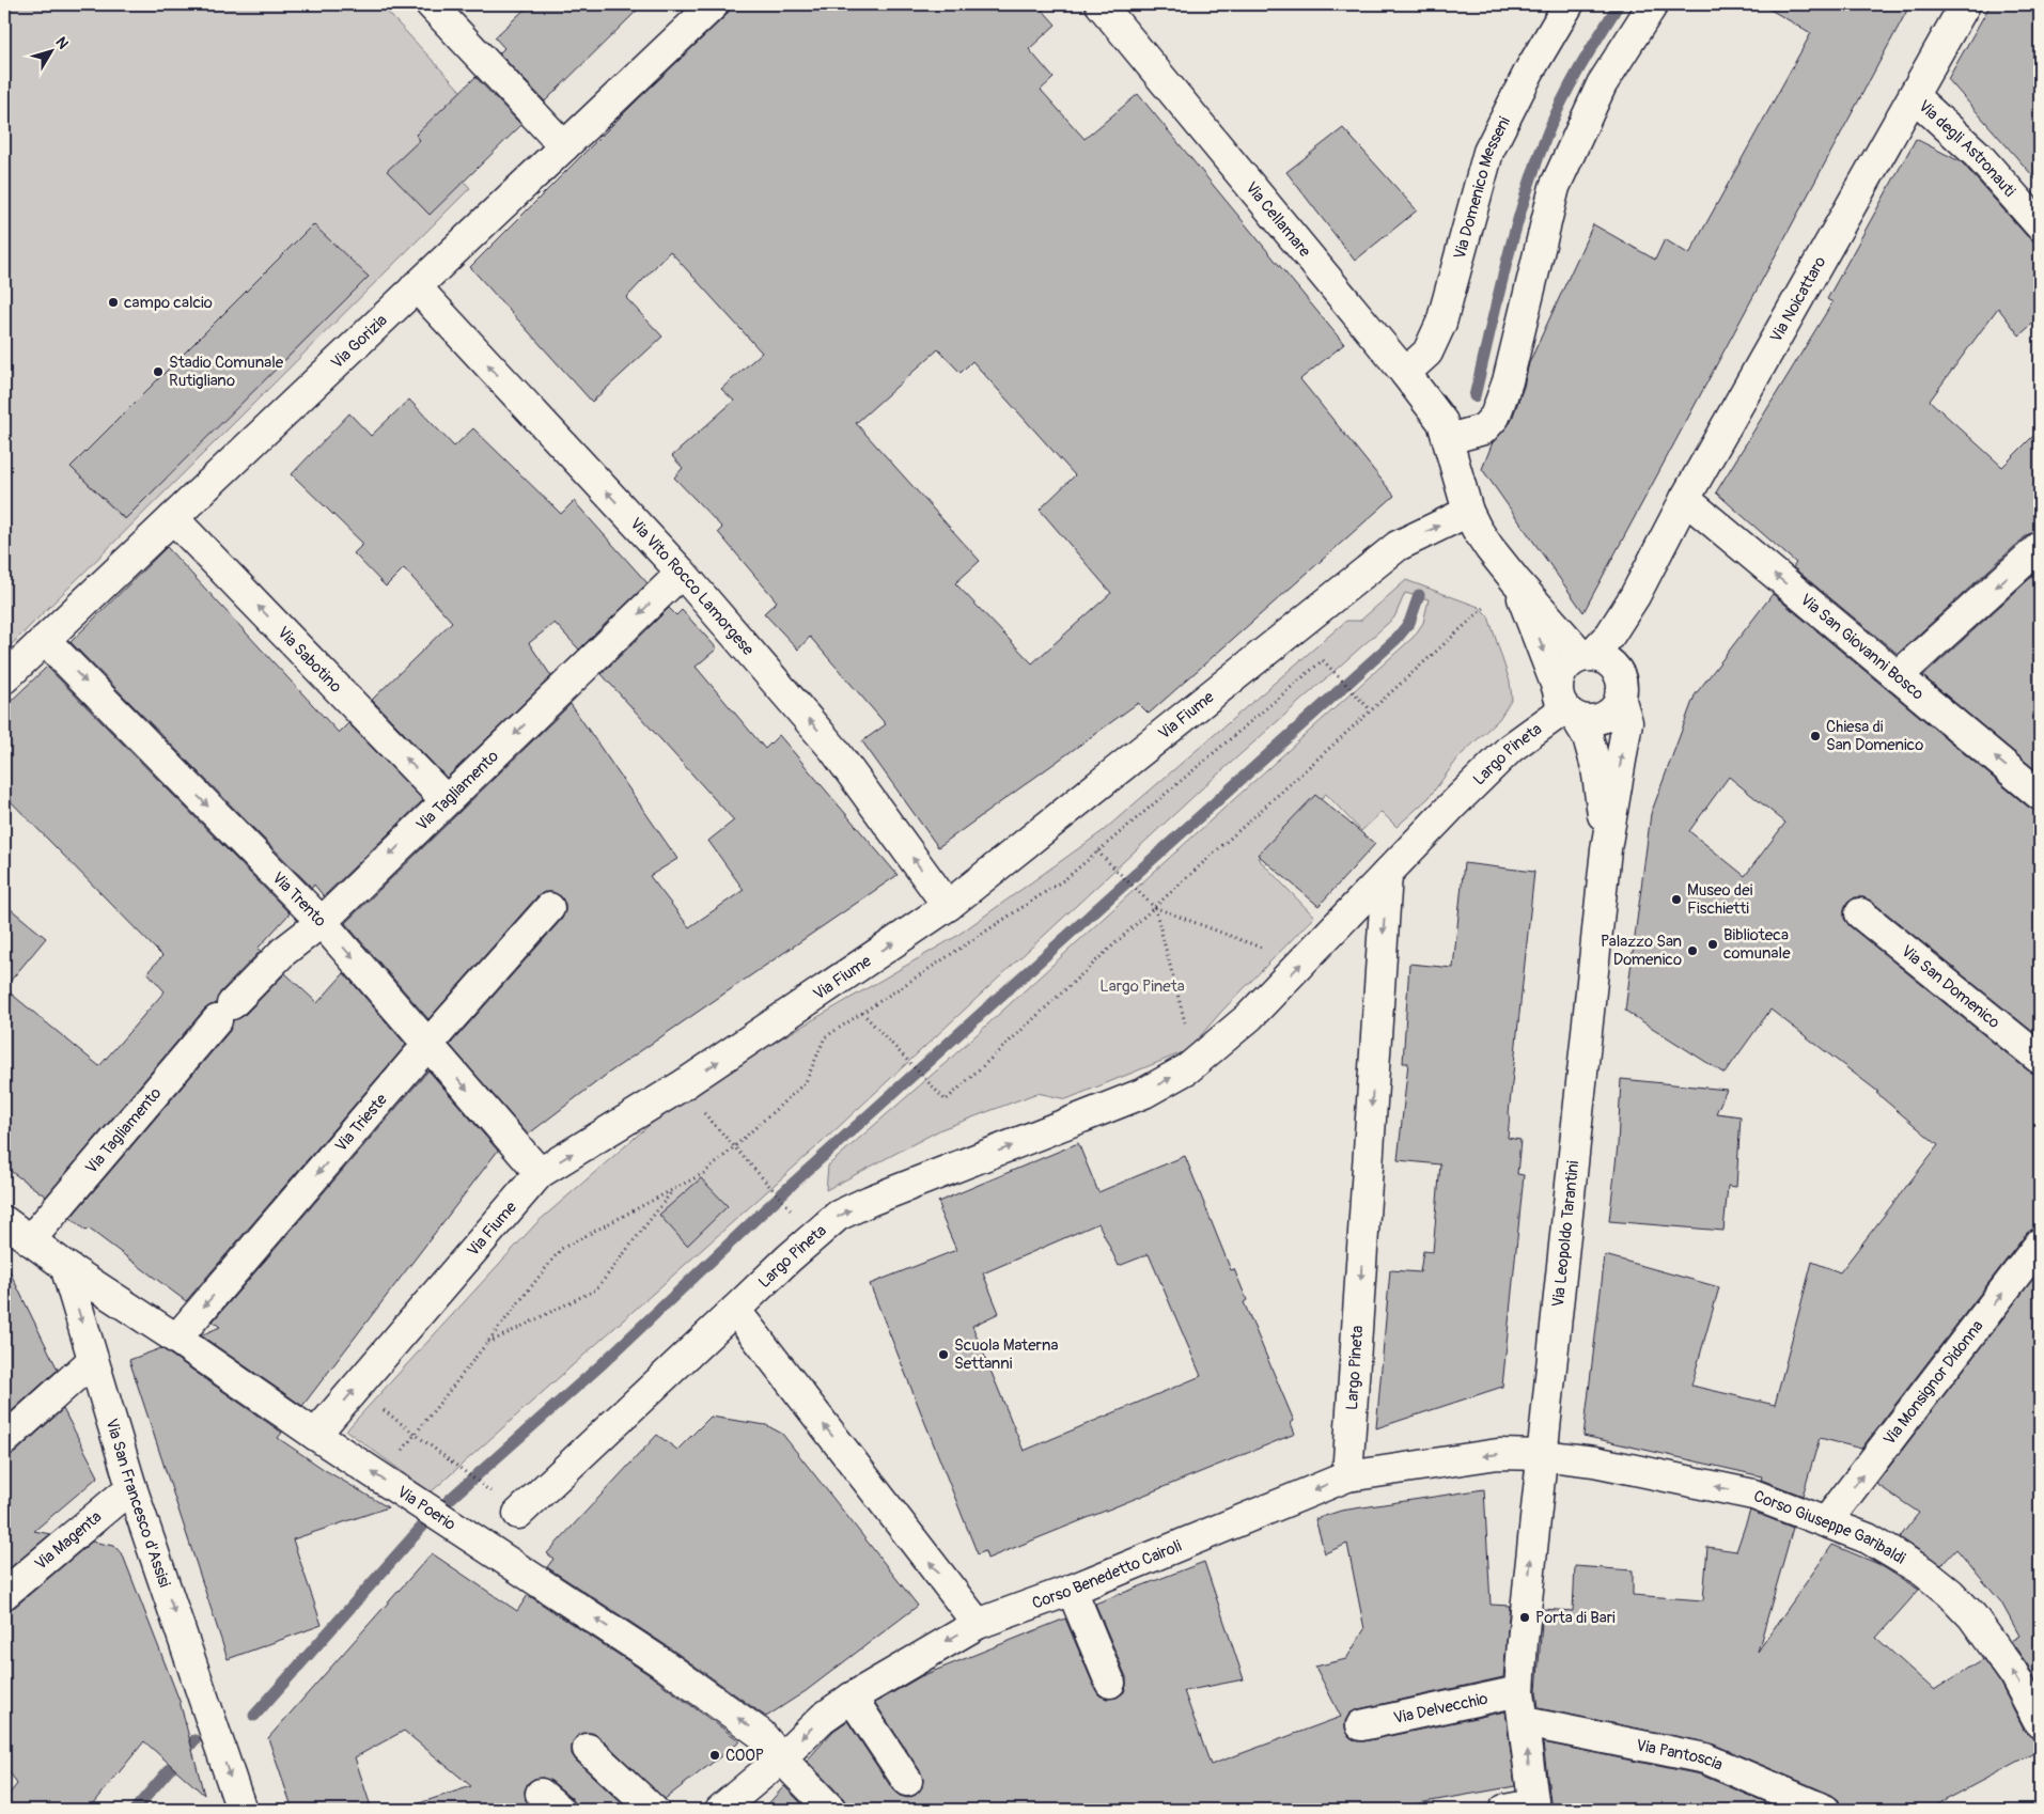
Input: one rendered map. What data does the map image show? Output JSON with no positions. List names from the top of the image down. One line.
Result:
{"streets":{"street":["Via degli Astronauti","Via Domenico Messeni","Via Cellamare","Via Noicattaro","Via Gorizia","Via Vito Rocco Lamorgese","Via San Giovanni Bosco","Via Sabotino","Via Fiume","Largo Pineta","Via Tagliamento","Via Trento","Via San Domenico","Via Trieste","Via Leopoldo Tarantini","Via Monsignor Didonna","Via San Francesco d'Assisi","Via Poerio","Corso Giuseppe Garibaldi","Via Magenta","Corso Benedetto Cairoli","Via Delvecchio","Via Pantoscia"]},"crossings":[["Via degli Astronauti","Via Noicattaro"],["Via Domenico Messeni","Via Cellamare"],["Via Cellamare","Via Fiume"],["Via Cellamare","Via Leopoldo Tarantini"],["Via Noicattaro","Via San Giovanni Bosco"],["Via Noicattaro","Largo Pineta"],["Via Noicattaro","Via Leopoldo Tarantini"],["Via Gorizia","Via Vito Rocco Lamorgese"],["Via Gorizia","Via Sabotino"],["Via Gorizia","Via Trento"],["Via Vito Rocco Lamorgese","Via Fiume"],["Via Vito Rocco Lamorgese","Via Tagliamento"],["Via Sabotino","Via Tagliamento"],["Via Fiume","Via Trento"],["Via Fiume","Via Poerio"],["Largo Pineta","Via Leopoldo Tarantini"],["Largo Pineta","Corso Benedetto Cairoli"],["Via Tagliamento","Via Trento"],["Via Trento","Via Trieste"],["Via Trieste","Via Poerio"],["Via Leopoldo Tarantini","Corso Giuseppe Garibaldi"],["Via Leopoldo Tarantini","Corso Benedetto Cairoli"],["Via Leopoldo Tarantini","Via Delvecchio"],["Via Leopoldo Tarantini","Via Pantoscia"],["Via Monsignor Didonna","Corso Giuseppe Garibaldi"],["Via San Francesco d'Assisi","Via Poerio"],["Via San Francesco d'Assisi","Via Magenta"],["Via Poerio","Corso Benedetto Cairoli"],["Corso Giuseppe Garibaldi","Corso Benedetto Cairoli"]],"one_way":["Via Vito Rocco Lamorgese","Via San Giovanni Bosco","Via Sabotino","Via Fiume","Via Tagliamento","Via Trento","Via Trieste","Via Monsignor Didonna","Via San Francesco d'Assisi","Corso Giuseppe Garibaldi","Corso Benedetto Cairoli"],"parks":["Largo Pineta"],"places":["campo calcio","Stadio Comunale Rutigliano","Chiesa di San Domenico","Museo dei Fischietti","Biblioteca comunale","Palazzo San Domenico","Scuola Materna Settanni","Porta di Bari","COOP"],"north":"top right"}
